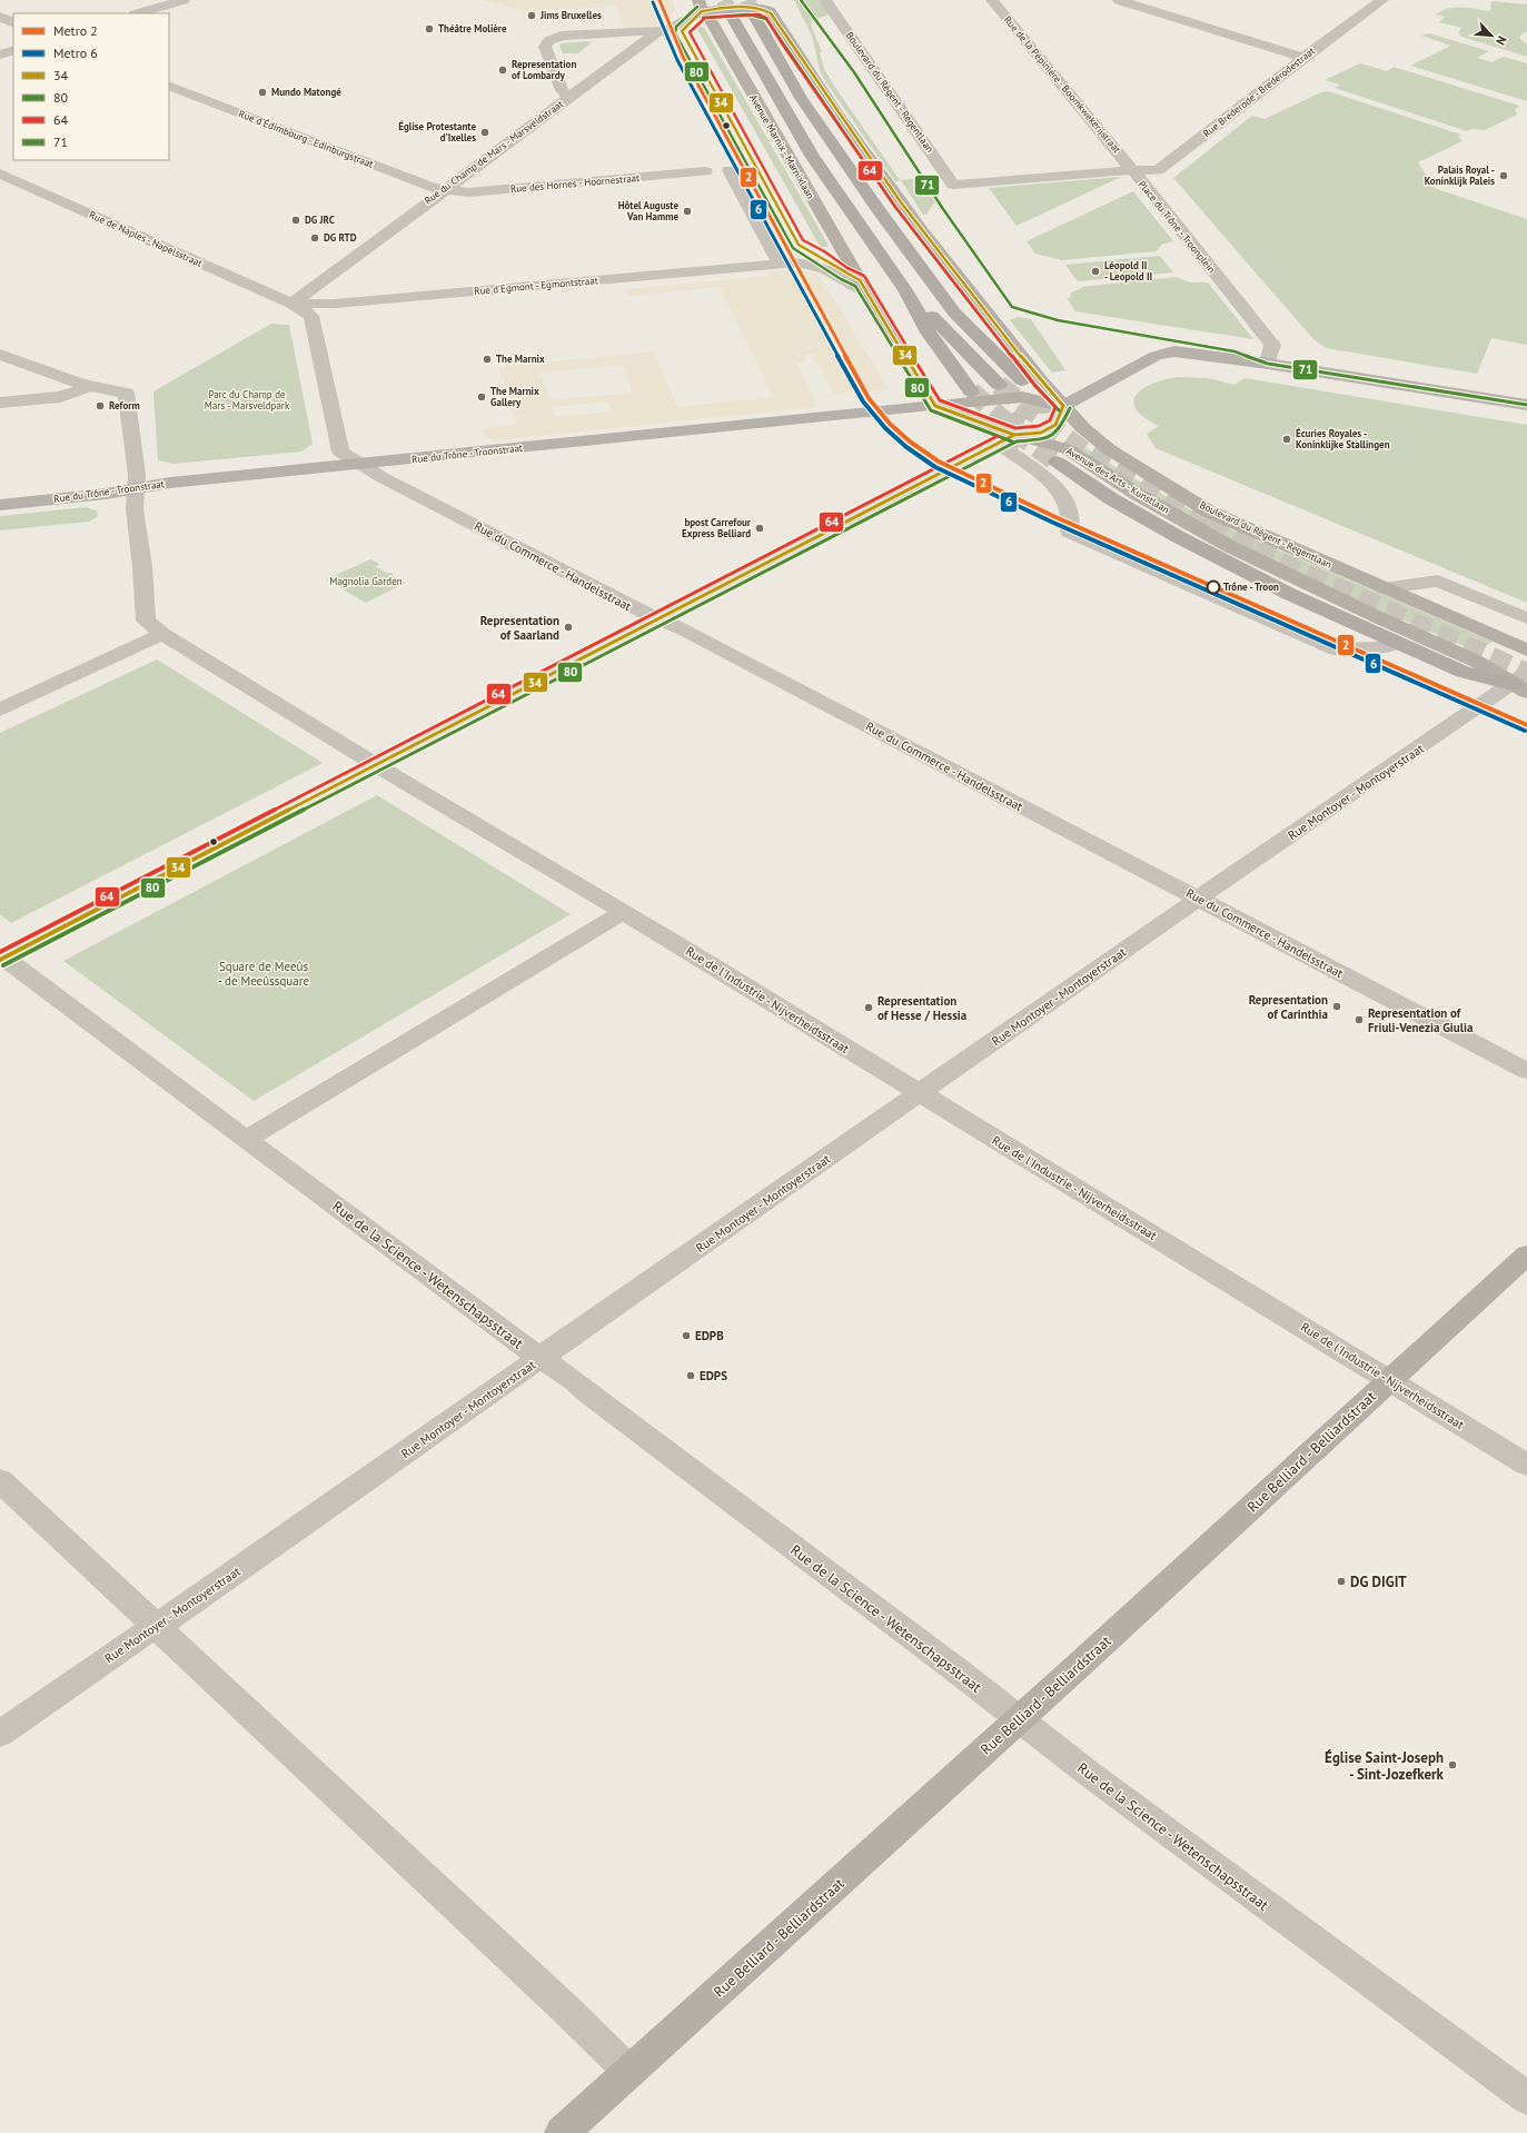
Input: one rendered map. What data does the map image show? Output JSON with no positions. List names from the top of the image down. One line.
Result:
{"streets":{"main road":["Boulevard du Régent - Regentlaan","Avenue Marnix - Marnixlaan","Rue du Trône - Troonstraat","Avenue des Arts - Kunstlaan","Rue Belliard - Belliardstraat"],"street":["Rue de la Pépinière - Boomkwekerijstraat","Rue Brederode - Brederodestraat","Rue d'Édimbourg - Edinburgstraat","Rue du Champ de Mars - Marsveldstraat","Rue des Hornes - Hoornestraat","Place du Trône - Troonplein","Rue de Naples - Napelsstraat","Rue d'Egmont - Egmontstraat","Rue du Commerce - Handelsstraat","Rue Montoyer - Montoyerstraat","Rue de l'Industrie - Nijverheidsstraat","Rue de la Science - Wetenschapsstraat"]},"crossings":[["Rue de la Pépinière - Boomkwekerijstraat","Rue Brederode - Brederodestraat"],["Rue de la Pépinière - Boomkwekerijstraat","Place du Trône - Troonplein"],["Boulevard du Régent - Regentlaan","Place du Trône - Troonplein"],["Rue Brederode - Brederodestraat","Place du Trône - Troonplein"],["Rue d'Édimbourg - Edinburgstraat","Rue du Champ de Mars - Marsveldstraat"],["Rue d'Édimbourg - Edinburgstraat","Rue des Hornes - Hoornestraat"],["Avenue Marnix - Marnixlaan","Rue du Champ de Mars - Marsveldstraat"],["Avenue Marnix - Marnixlaan","Rue d'Egmont - Egmontstraat"],["Avenue Marnix - Marnixlaan","Rue du Trône - Troonstraat"],["Rue du Champ de Mars - Marsveldstraat","Rue des Hornes - Hoornestraat"],["Rue du Champ de Mars - Marsveldstraat","Rue de Naples - Napelsstraat"],["Rue du Champ de Mars - Marsveldstraat","Rue d'Egmont - Egmontstraat"],["Rue de Naples - Napelsstraat","Rue d'Egmont - Egmontstraat"],["Rue de Naples - Napelsstraat","Rue du Trône - Troonstraat"],["Rue de Naples - Napelsstraat","Rue du Commerce - Handelsstraat"],["Rue du Trône - Troonstraat","Rue du Commerce - Handelsstraat"],["Avenue des Arts - Kunstlaan","Rue Montoyer - Montoyerstraat"],["Rue du Commerce - Handelsstraat","Rue Montoyer - Montoyerstraat"],["Rue Montoyer - Montoyerstraat","Rue de l'Industrie - Nijverheidsstraat"],["Rue Montoyer - Montoyerstraat","Rue de la Science - Wetenschapsstraat"],["Rue de l'Industrie - Nijverheidsstraat","Rue Belliard - Belliardstraat"],["Rue de la Science - Wetenschapsstraat","Rue Belliard - Belliardstraat"]],"parks":["Parc du Champ de Mars - Marsveldpark","Magnolia Garden","Square de Meeûs - de Meeûssquare"],"places":["Jims Bruxelles","Théâtre Molière","Representation of Lombardy","Mundo Matongé","Église Protestante d’Ixelles","Palais Royal - Koninklijk Paleis","Hôtel Auguste Van Hamme","DG JRC","DG RTD","Léopold II - Leopold II","The Marnix","The Marnix Gallery","Reform","Écuries Royales - Koninklijke Stallingen","bpost Carrefour Express Belliard","Trône - Troon","Representation of Saarland","Representation of Carinthia","Representation of Hesse / Hessia","Representation of Friuli-Venezia Giulia","EDPB","EDPS","DG DIGIT","Église Saint-Joseph - Sint-Jozefkerk"],"lines":["metro line 2","transit line 71","metro line 6","transit line 34","transit line 80","transit line 64"],"legend":["Metro 2","Metro 6","34","80","64","71"],"north":"bottom right"}
